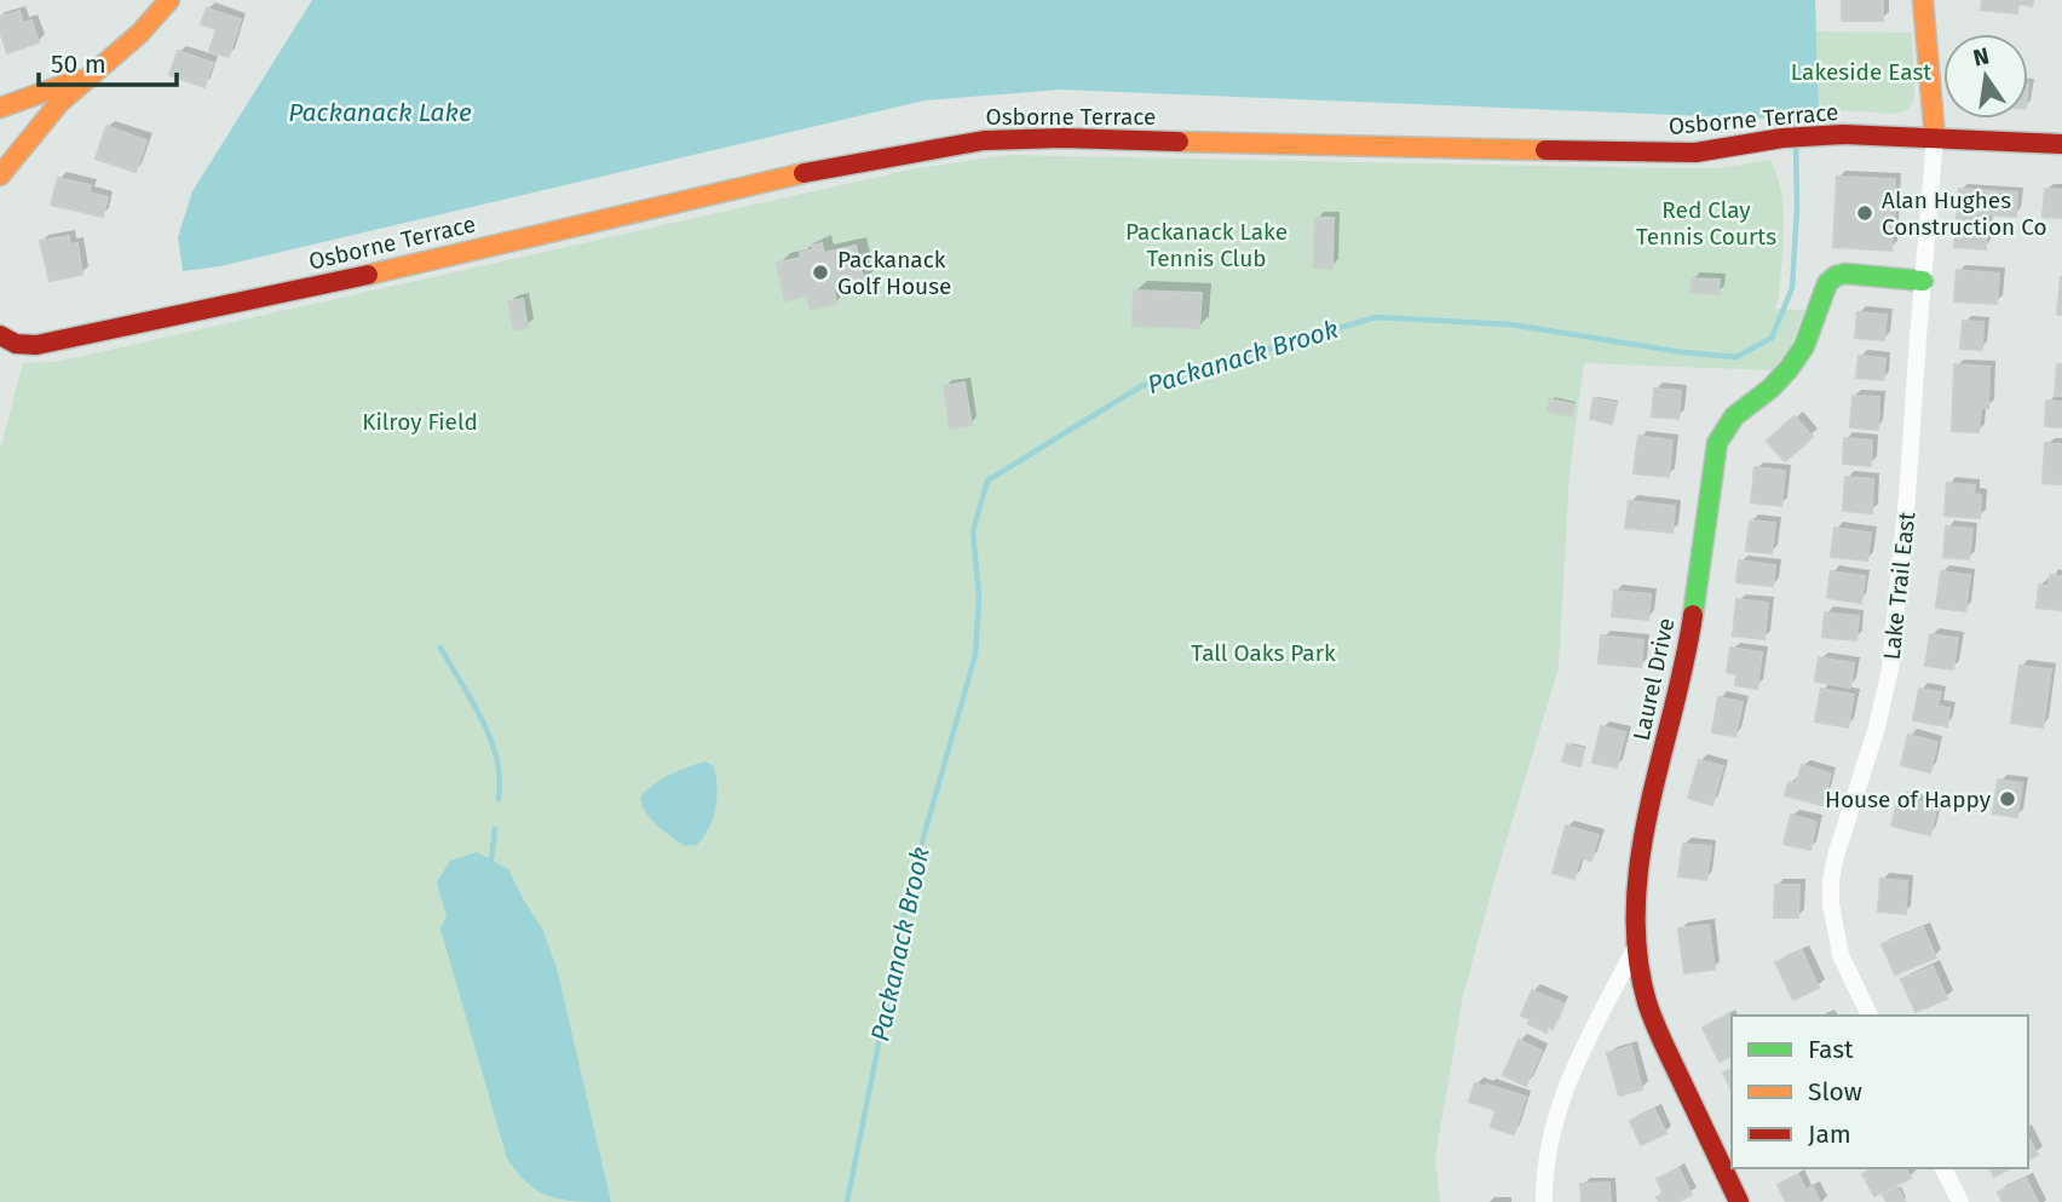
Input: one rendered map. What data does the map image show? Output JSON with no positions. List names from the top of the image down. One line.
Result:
{"streets":{"street":["Osborne Terrace","Lake Trail East","Laurel Drive"]},"crossings":[["Osborne Terrace","Lake Trail East"],["Lake Trail East","Laurel Drive"]],"water":["Packanack Lake","Packanack Brook"],"parks":["Lakeside East","Red Clay Tennis Courts","Packanack Lake Tennis Club","Kilroy Field","Tall Oaks Park"],"places":["Alan Hughes Construction Co","Packanack Golf House","House of Happy"],"legend":["Fast","Slow","Jam"],"scale_bar":"50 m","north":"top"}
